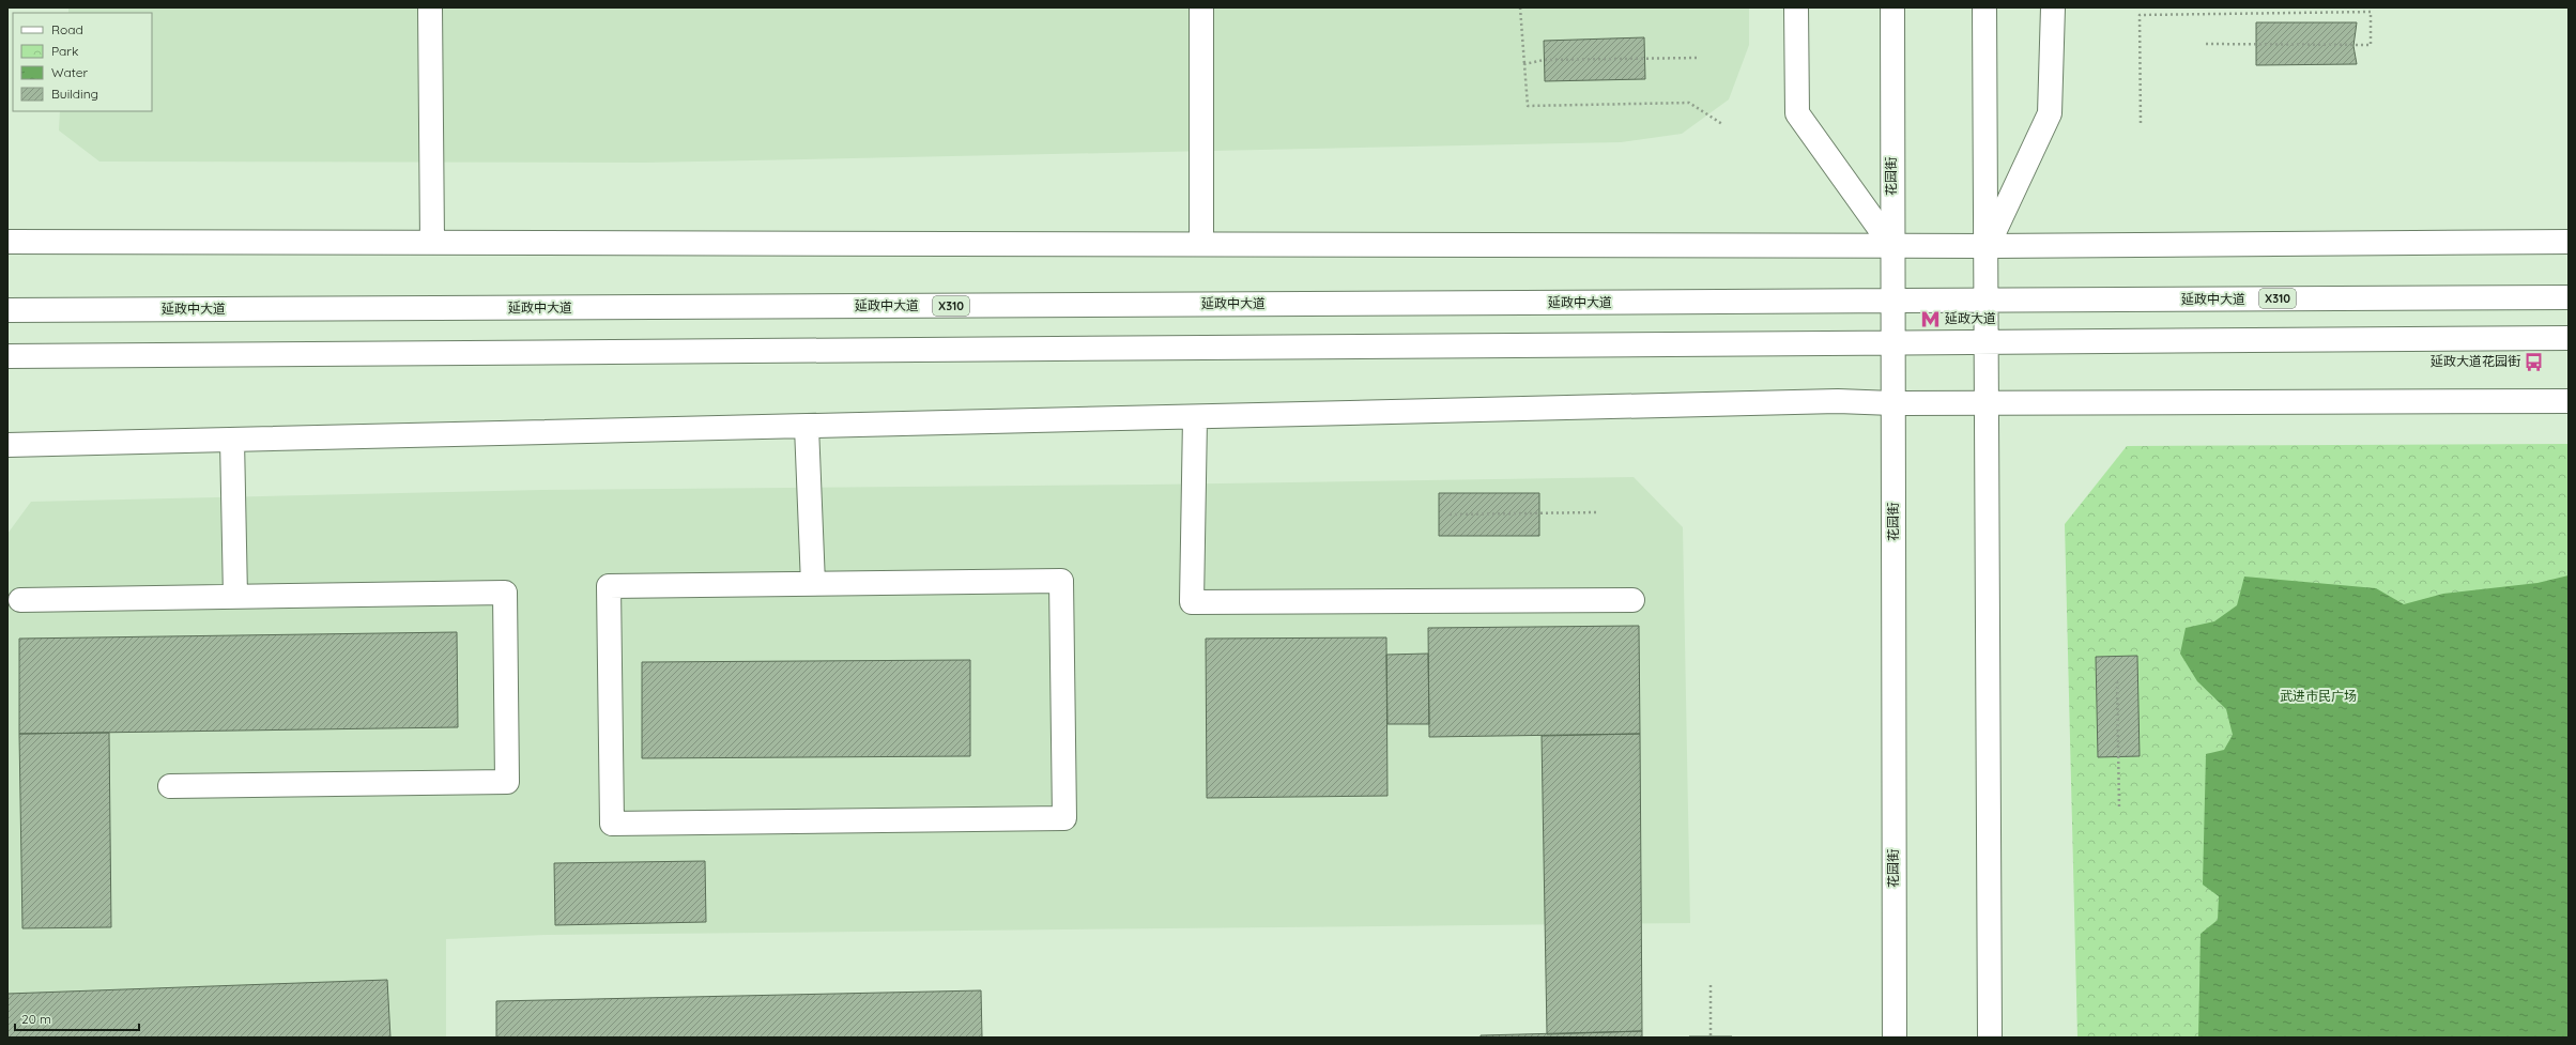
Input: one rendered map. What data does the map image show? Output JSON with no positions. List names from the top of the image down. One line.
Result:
{"streets":{"main road":["花园街","X310","延政中大道"]},"crossings":[["花园街","X310"],["花园街","延政中大道"],["X310","延政中大道"]],"parks":["武进市民广场"],"places":{"metro station":["延政大道"],"bus stop":["延政大道花园街"]},"legend":["Road","Park","Water","Building"],"scale_bar":"20 m"}
